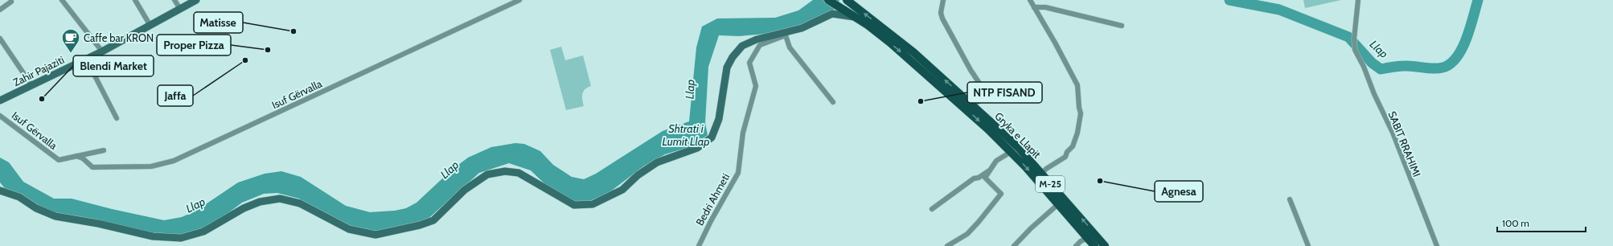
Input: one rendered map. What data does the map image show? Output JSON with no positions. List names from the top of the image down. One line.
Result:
{"streets":{"main road":["Zahir Pajaziti","Gryka e Llapit","M-25"],"street":["Isuf Gërvalla","SABIT RRAHIMI","Bedri Ahmeti"]},"water":["Llap","Shtrati i Lumit Llap"],"places":{"other":["Matisse","Proper Pizza","Jaffa","Blendi Market","NTP FISAND","Agnesa"],"cafe":["Caffe bar KRON"]},"scale_bar":"100 m"}
